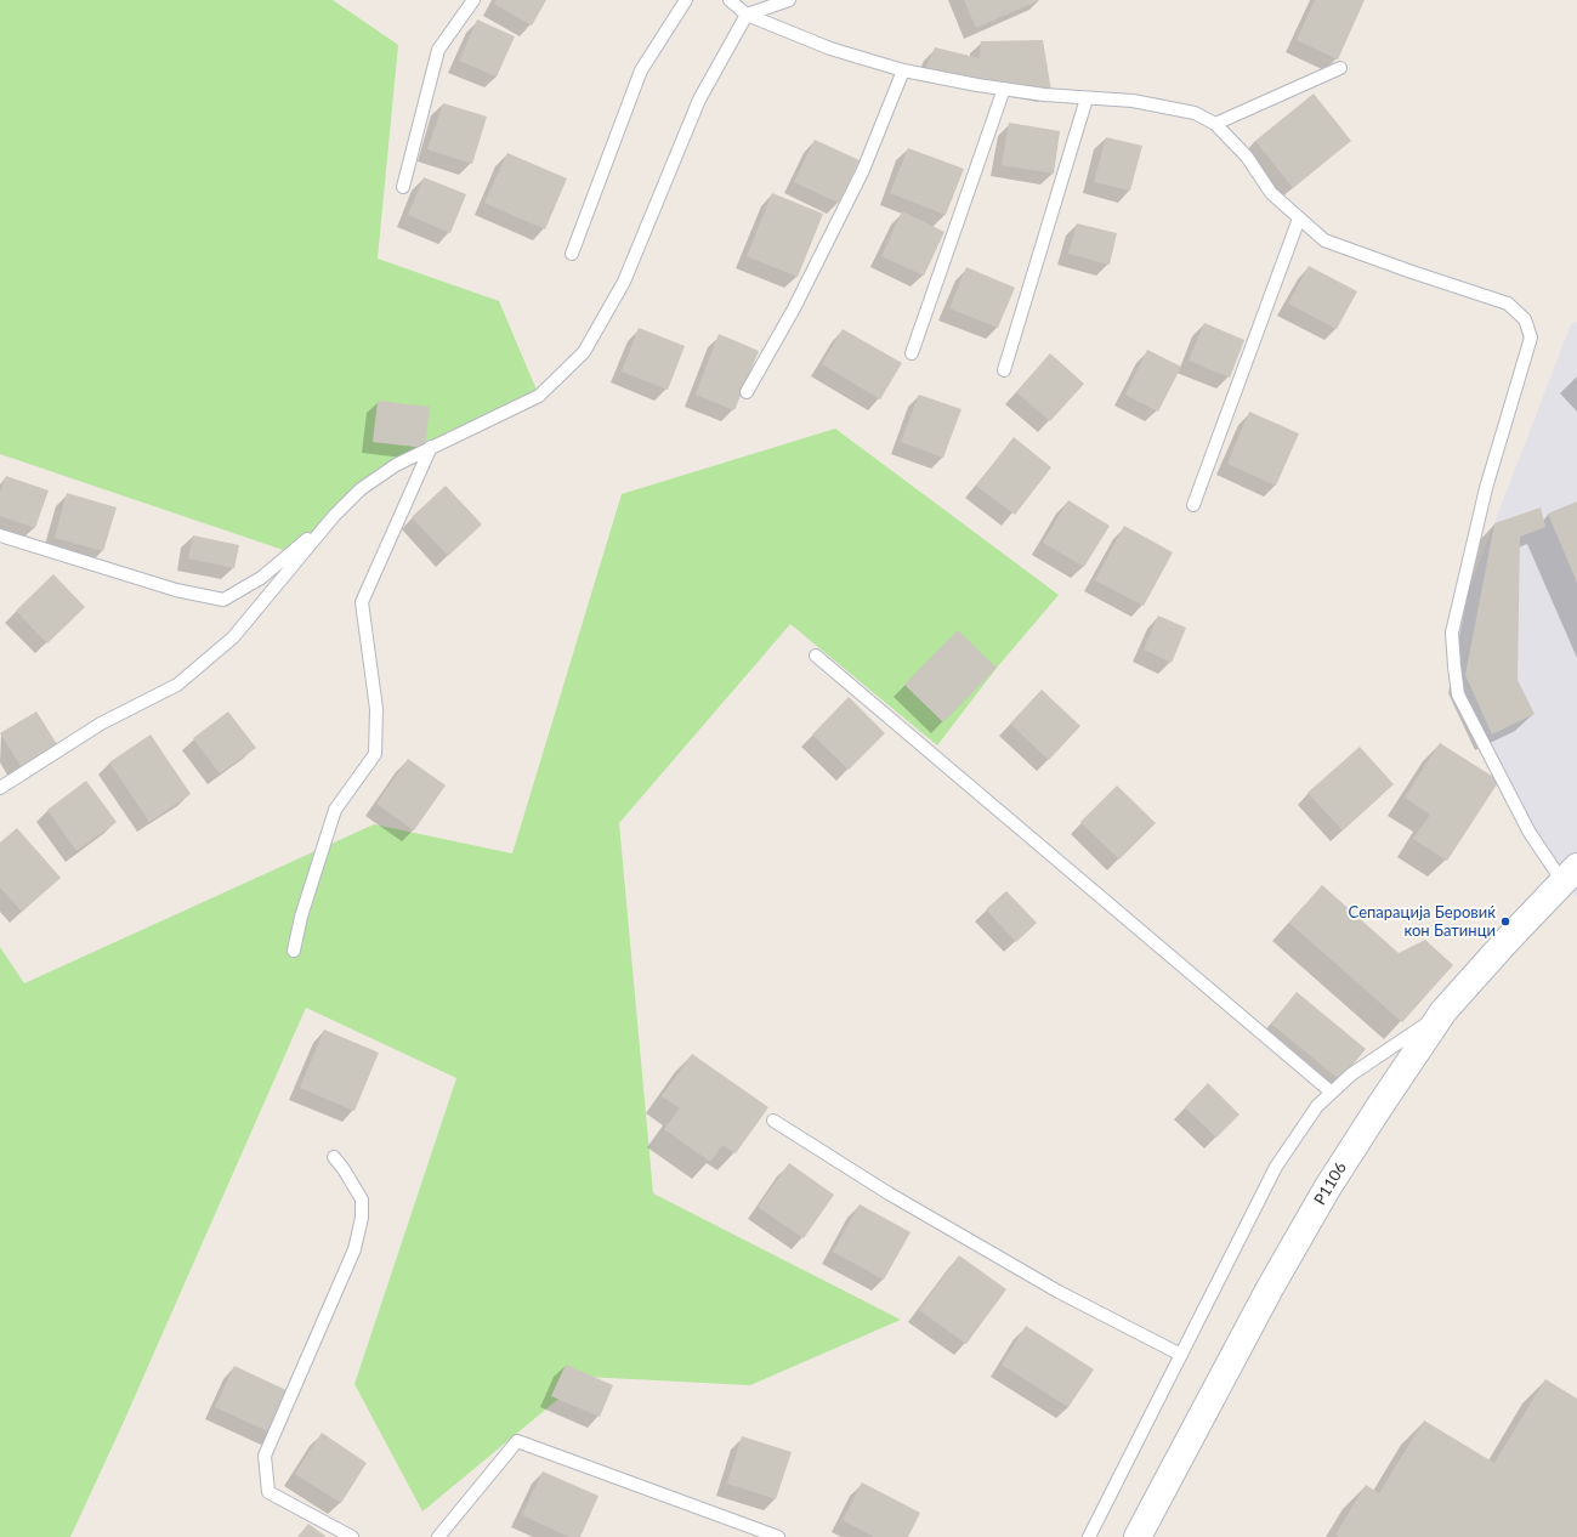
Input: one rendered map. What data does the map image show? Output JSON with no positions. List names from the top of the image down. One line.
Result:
{"streets":{"main road":["P1106"]},"places":["Сепарација Беровиќ кон Батинци"]}
